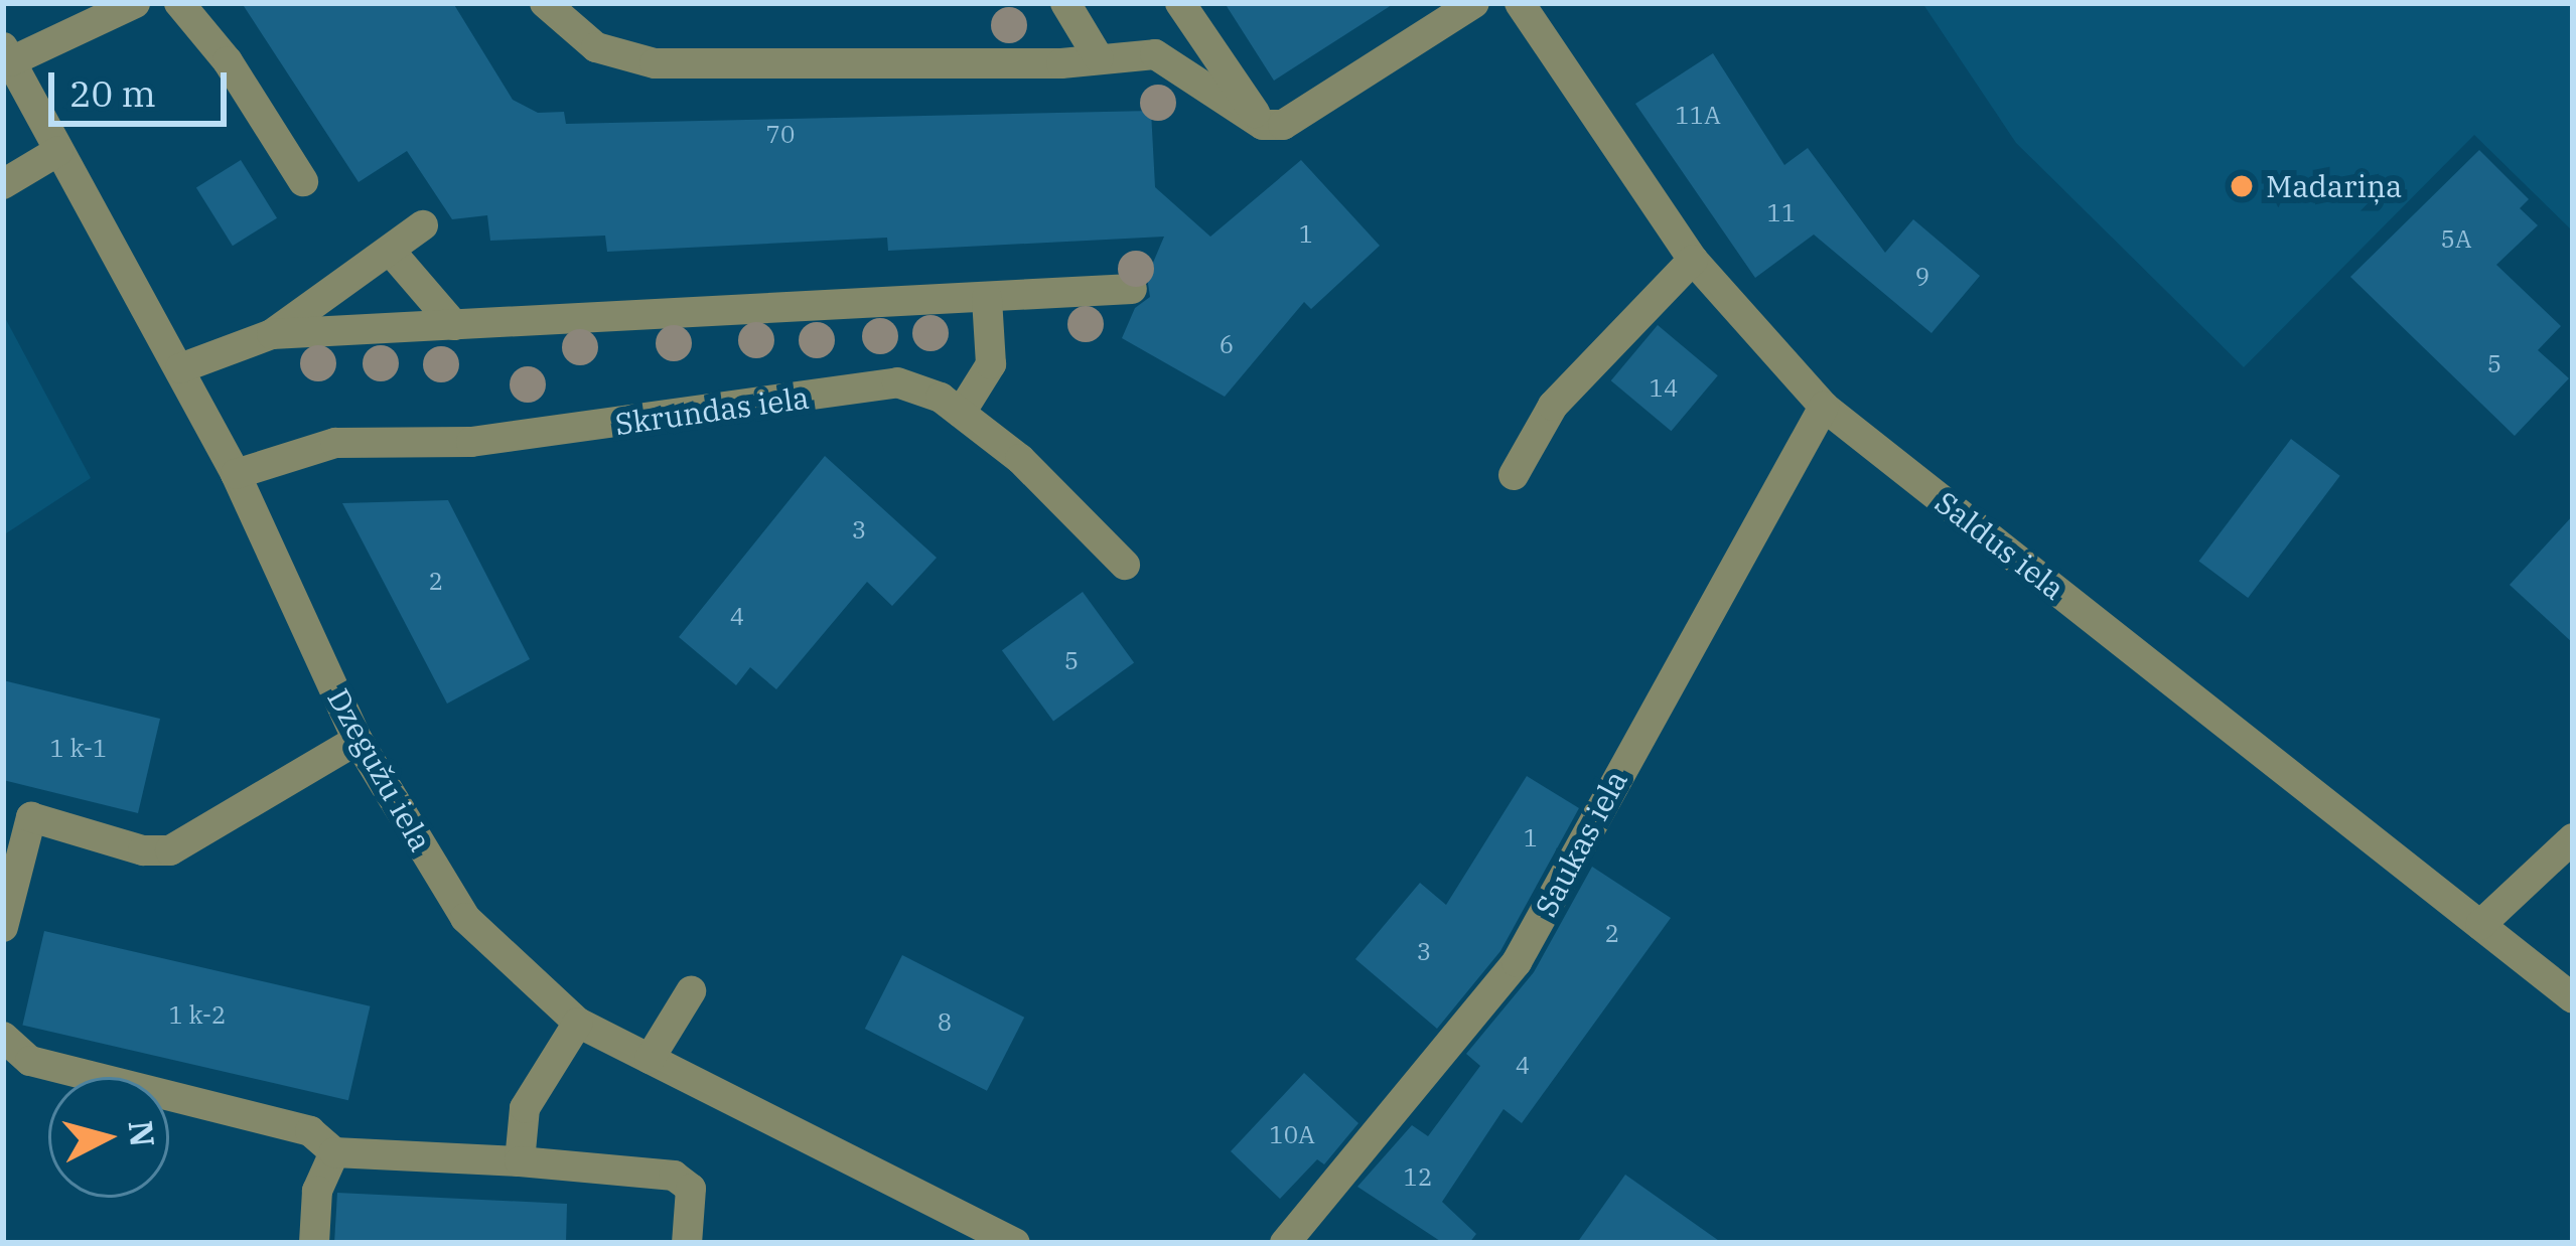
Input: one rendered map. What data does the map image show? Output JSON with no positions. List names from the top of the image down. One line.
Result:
{"streets":{"street":["Skrundas iela","Saldus iela","Dzegužu iela","Saukas iela"]},"crossings":[["Skrundas iela","Dzegužu iela"],["Saldus iela","Saukas iela"]],"places":["Madariņa"],"house_numbers":["11A","70","11","1","5A","9","6","5","14","3","2","4","5","1 k-1","1","2","3","1 k-2","8","4","10A","12"],"scale_bar":"20 m","north":"right"}
